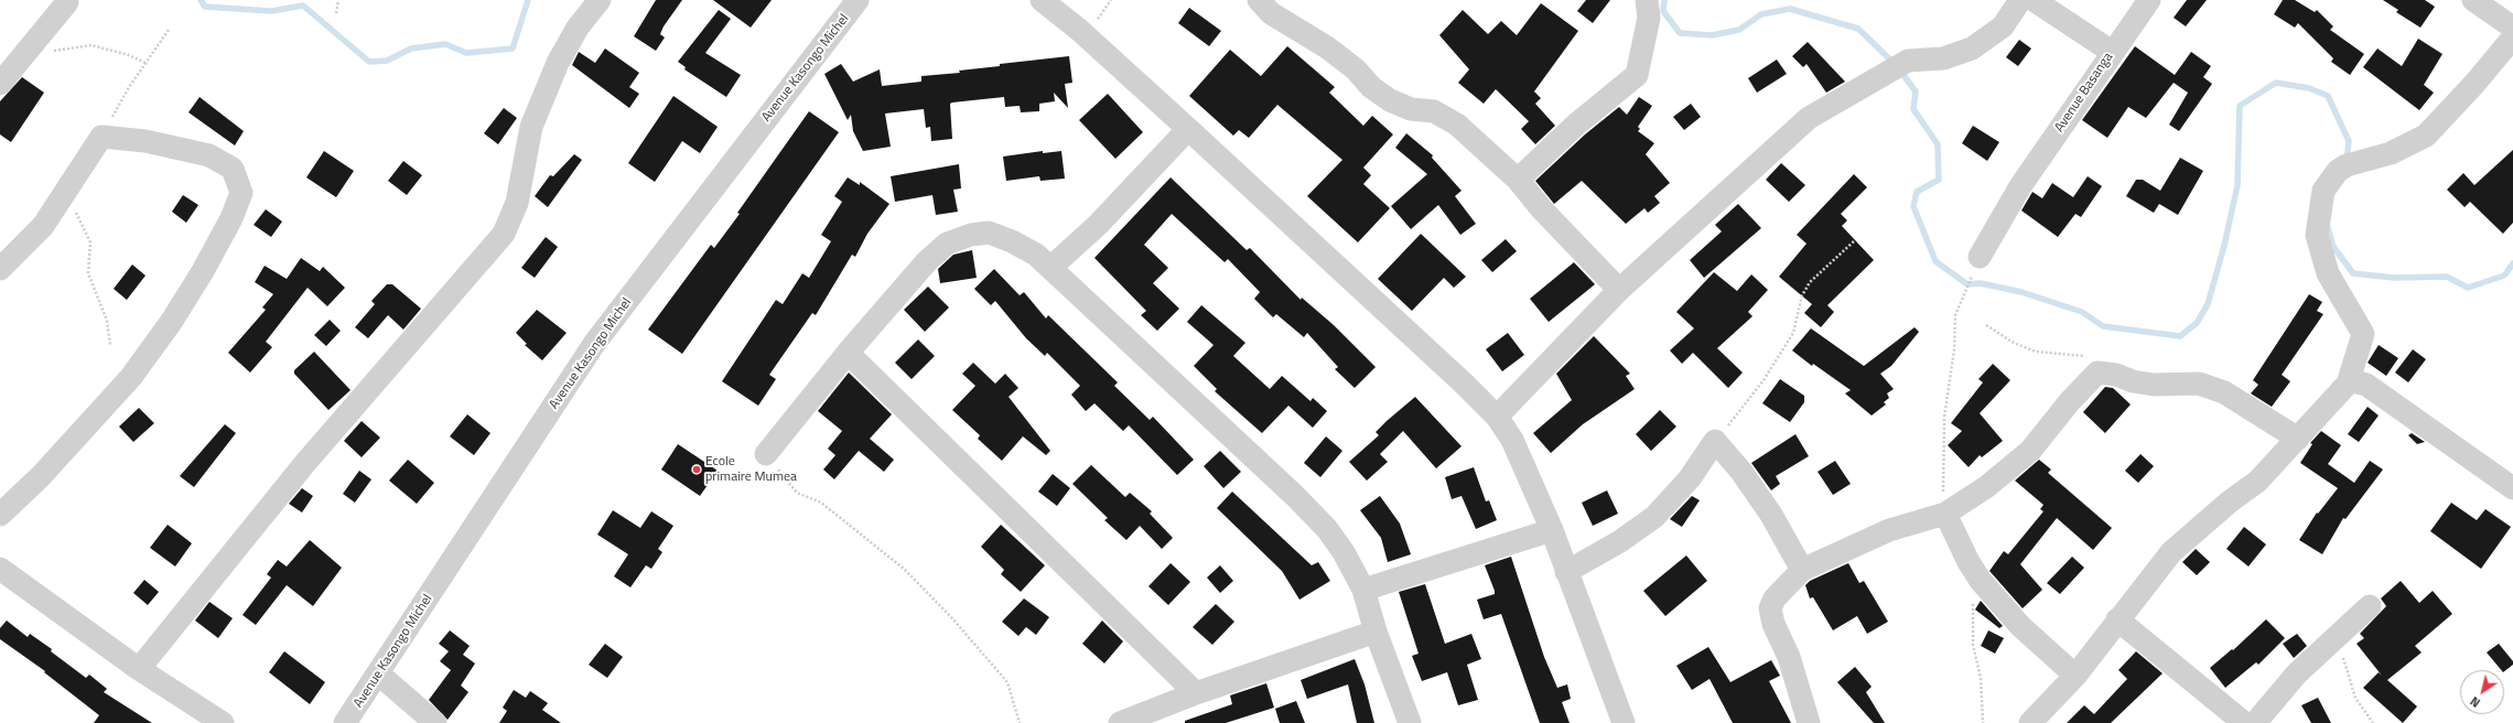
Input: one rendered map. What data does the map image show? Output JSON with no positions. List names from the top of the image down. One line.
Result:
{"streets":{"street":["Avenue Kasongo Michel","Avenue Basanga"]},"places":["Ecole primaire Mumea"],"north":"bottom left"}
